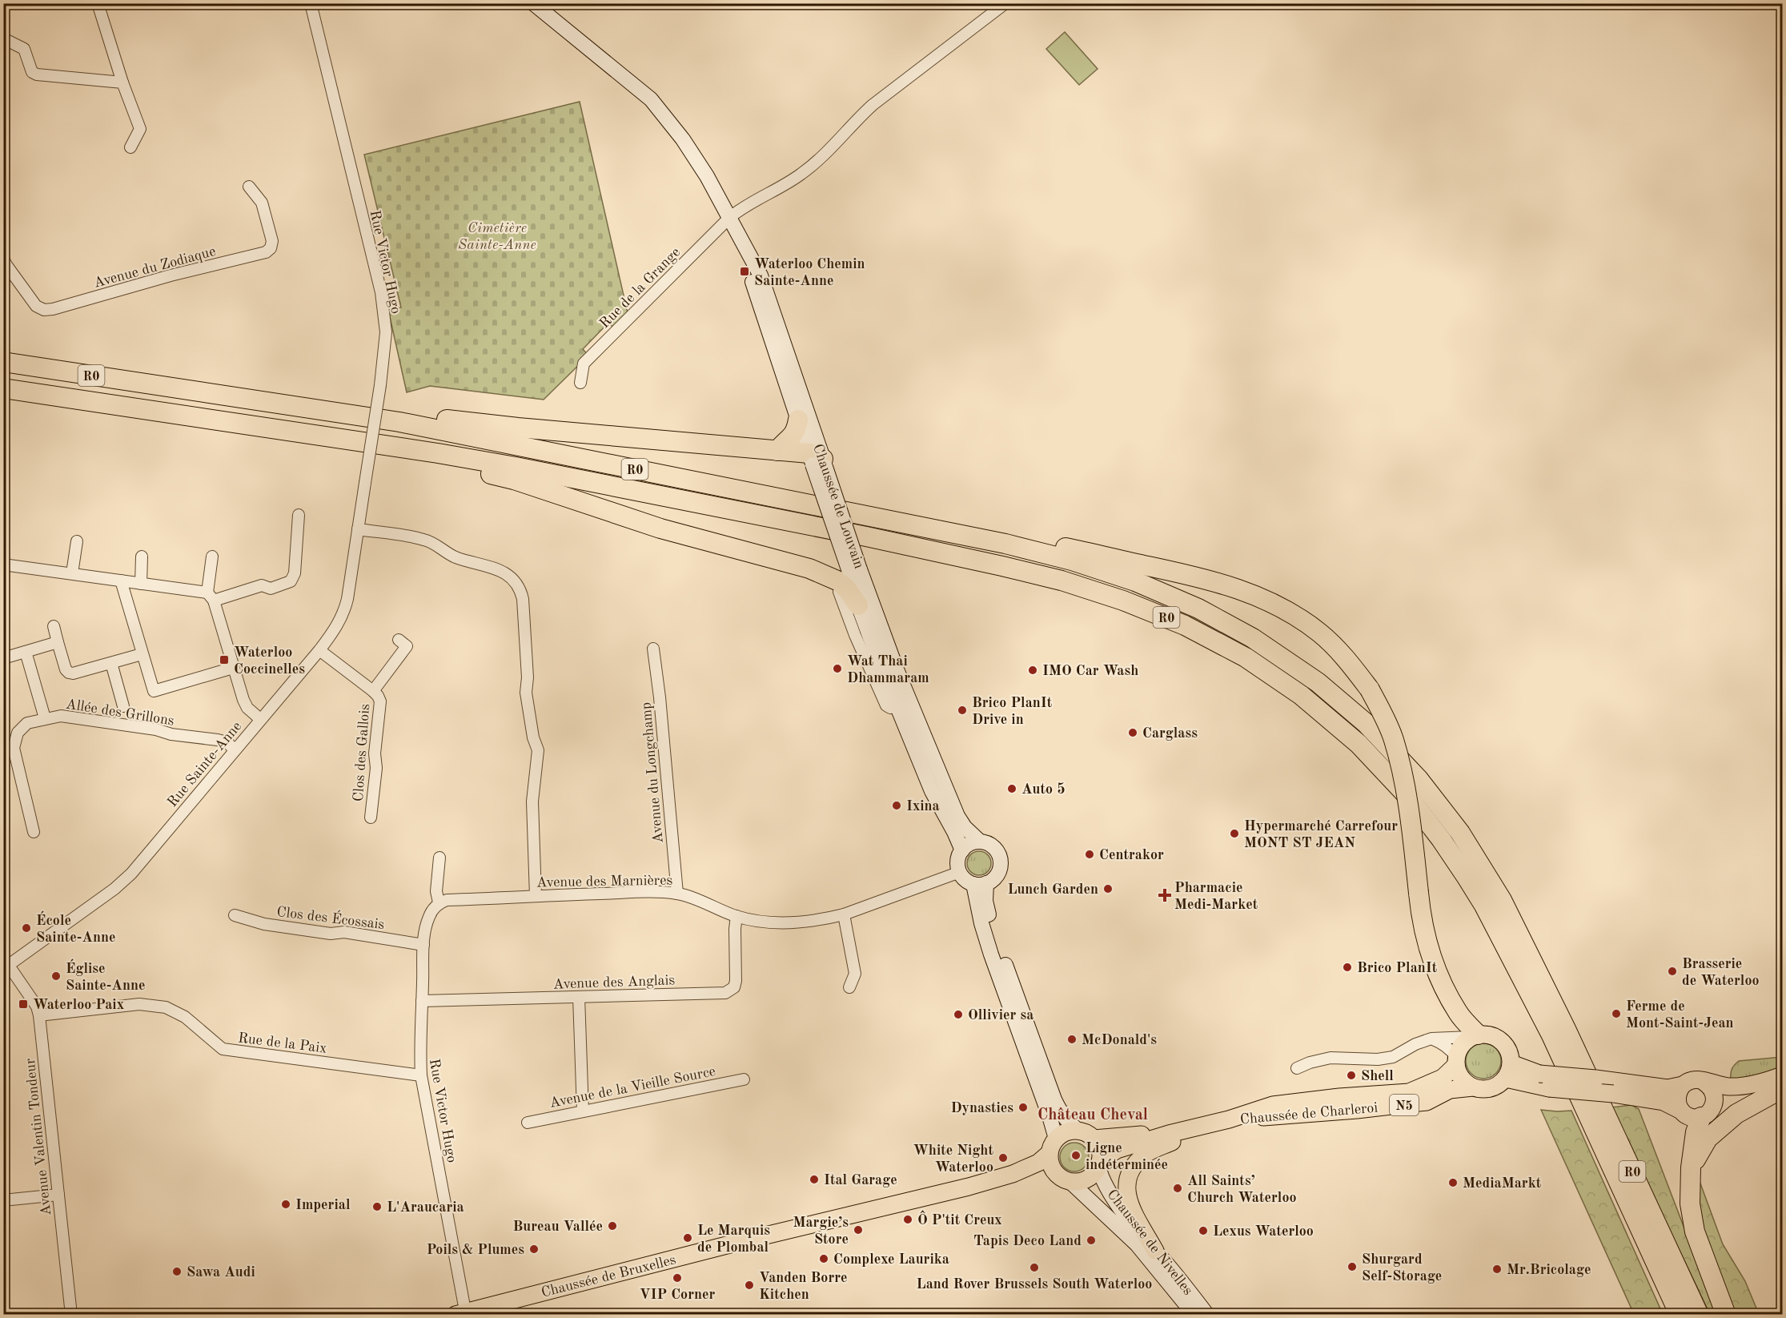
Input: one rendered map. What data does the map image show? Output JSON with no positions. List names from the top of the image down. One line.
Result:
{"streets":{"highway":["R0"],"main road":["Chaussée de Louvain","N5","Chaussée de Charleroi","Chaussée de Nivelles","Chaussée de Bruxelles"],"street":["Rue Victor Hugo","Avenue du Zodiaque","Rue de la Grange","Allée des Grillons","Clos des Gallois","Rue Sainte-Anne","Avenue du Longchamp","Avenue des Marnières","Clos des Écossais","Avenue des Anglais","Rue de la Paix","Avenue de la Vieille Source","Avenue Valentin Tondeur"]},"crossings":[["Rue Victor Hugo","Rue Sainte-Anne"],["Rue Victor Hugo","Avenue des Marnières"],["Rue Victor Hugo","Clos des Écossais"],["Rue Victor Hugo","Avenue des Anglais"],["Rue Victor Hugo","Rue de la Paix"],["Rue Victor Hugo","Chaussée de Bruxelles"],["Rue de la Grange","Chaussée de Louvain"],["Chaussée de Louvain","Avenue des Marnières"],["Allée des Grillons","Rue Sainte-Anne"],["Clos des Gallois","Rue Sainte-Anne"],["Rue Sainte-Anne","Avenue Valentin Tondeur"],["Avenue du Longchamp","Avenue des Marnières"],["Avenue des Marnières","Avenue des Anglais"],["Rue de la Paix","Avenue Valentin Tondeur"],["N5","Chaussée de Charleroi"],["N5","Chaussée de Nivelles"],["N5","Chaussée de Bruxelles"],["Chaussée de Charleroi","Chaussée de Nivelles"]],"districts":["Château Cheval"],"parks":["Cimetière Sainte-Anne"],"places":{"transit":["Waterloo Chemin Sainte-Anne","Waterloo Coccinelles","Waterloo Paix"],"other":["Wat Thai Dhammaram","IMO Car Wash","Brico PlanIt Drive in","Carglass","Auto 5","Ixina","Hypermarché Carrefour MONT ST JEAN","Centrakor","Lunch Garden","École Sainte-Anne","Brico PlanIt","Brasserie de Waterloo","Église Sainte-Anne","Ferme de Mont-Saint-Jean","Ollivier sa","McDonald's","Shell","Dynasties","Ligne indéterminée","White Night Waterloo","Ital Garage","MediaMarkt","All Saints’ Church Waterloo","Imperial","L'Araucaria","Ô P'tit Creux","Bureau Vallée","Margie’s Store","Lexus Waterloo","Le Marquis de Plombal","Tapis Deco Land","Poils & Plumes","Complexe Laurika","Shurgard Self-Storage","Land Rover Brussels South Waterloo","Mr.Bricolage","Sawa Audi","VIP Corner","Vanden Borre Kitchen"],"health":["Pharmacie Medi-Market"]}}
